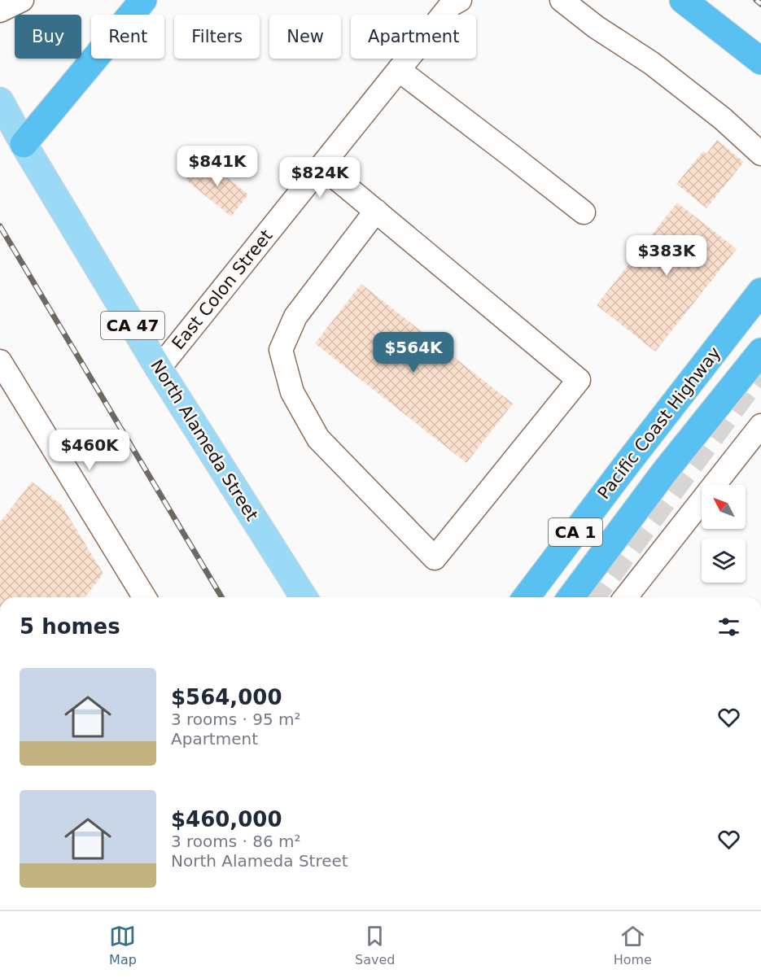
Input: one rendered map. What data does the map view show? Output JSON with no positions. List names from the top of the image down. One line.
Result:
{"streets":{"highway":["Pacific Coast Highway","CA 1"],"main road":["CA 47","North Alameda Street"],"street":["East Colon Street"]},"crossings":[["East Colon Street","North Alameda Street"]],"north":"top left","page":{"chip":["Buy","Rent","Filters","New","Apartment"],"price":["$841K","$824K","$383K","$564K","$460K"],"heading":"5 homes","list":[{"name":"$564,000","note":"3 rooms · 95 m² · Apartment"},{"name":"$460,000","note":"3 rooms · 86 m² · North Alameda Street"}],"tabs":["Map","Saved","Home"]}}
